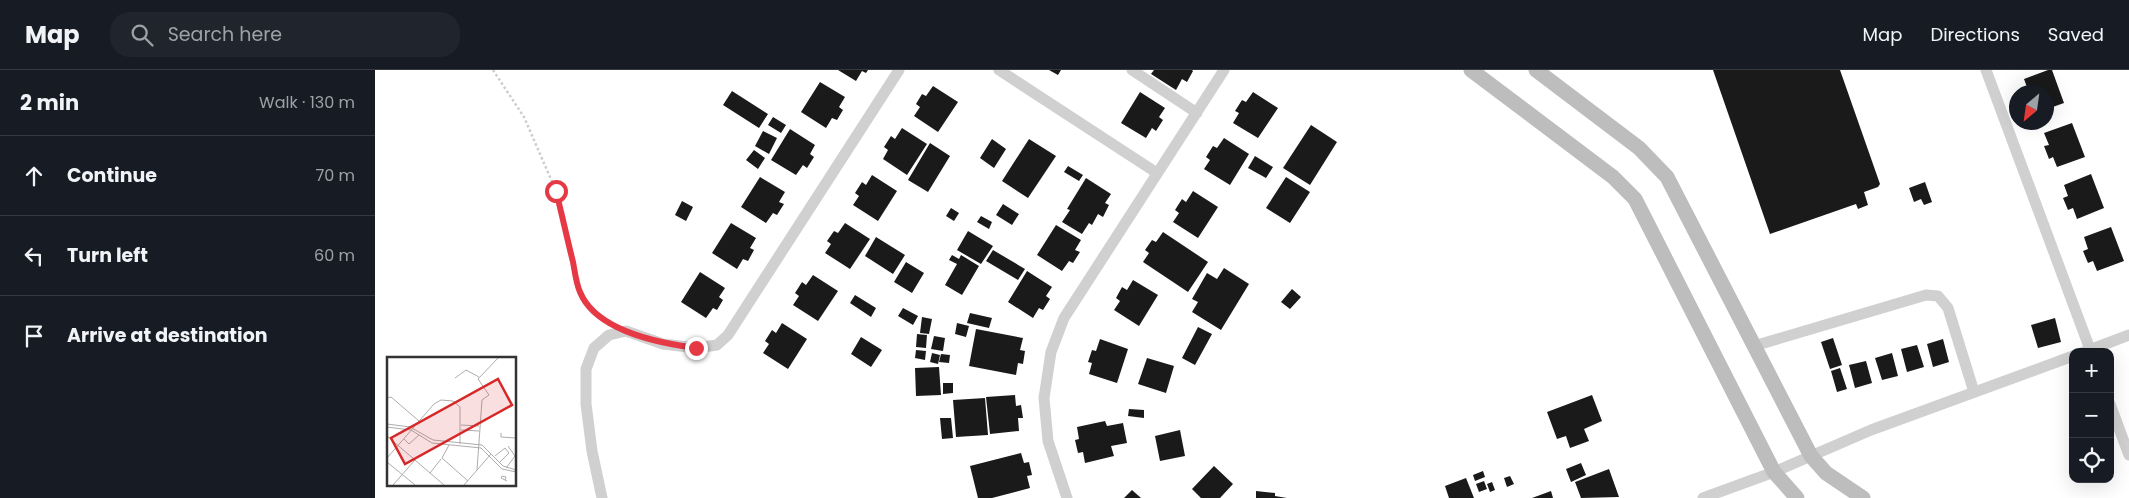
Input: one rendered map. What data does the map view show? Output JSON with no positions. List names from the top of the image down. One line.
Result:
{"north":"bottom left","page":{"header":"Map","search":"Search here","nav":["Map","Directions","Saved"],"heading":["2 min","Walk · 130 m"],"list":[["Continue","70 m"],["Turn left","60 m"],"Arrive at destination"],"map_buttons":["+","−"]}}
